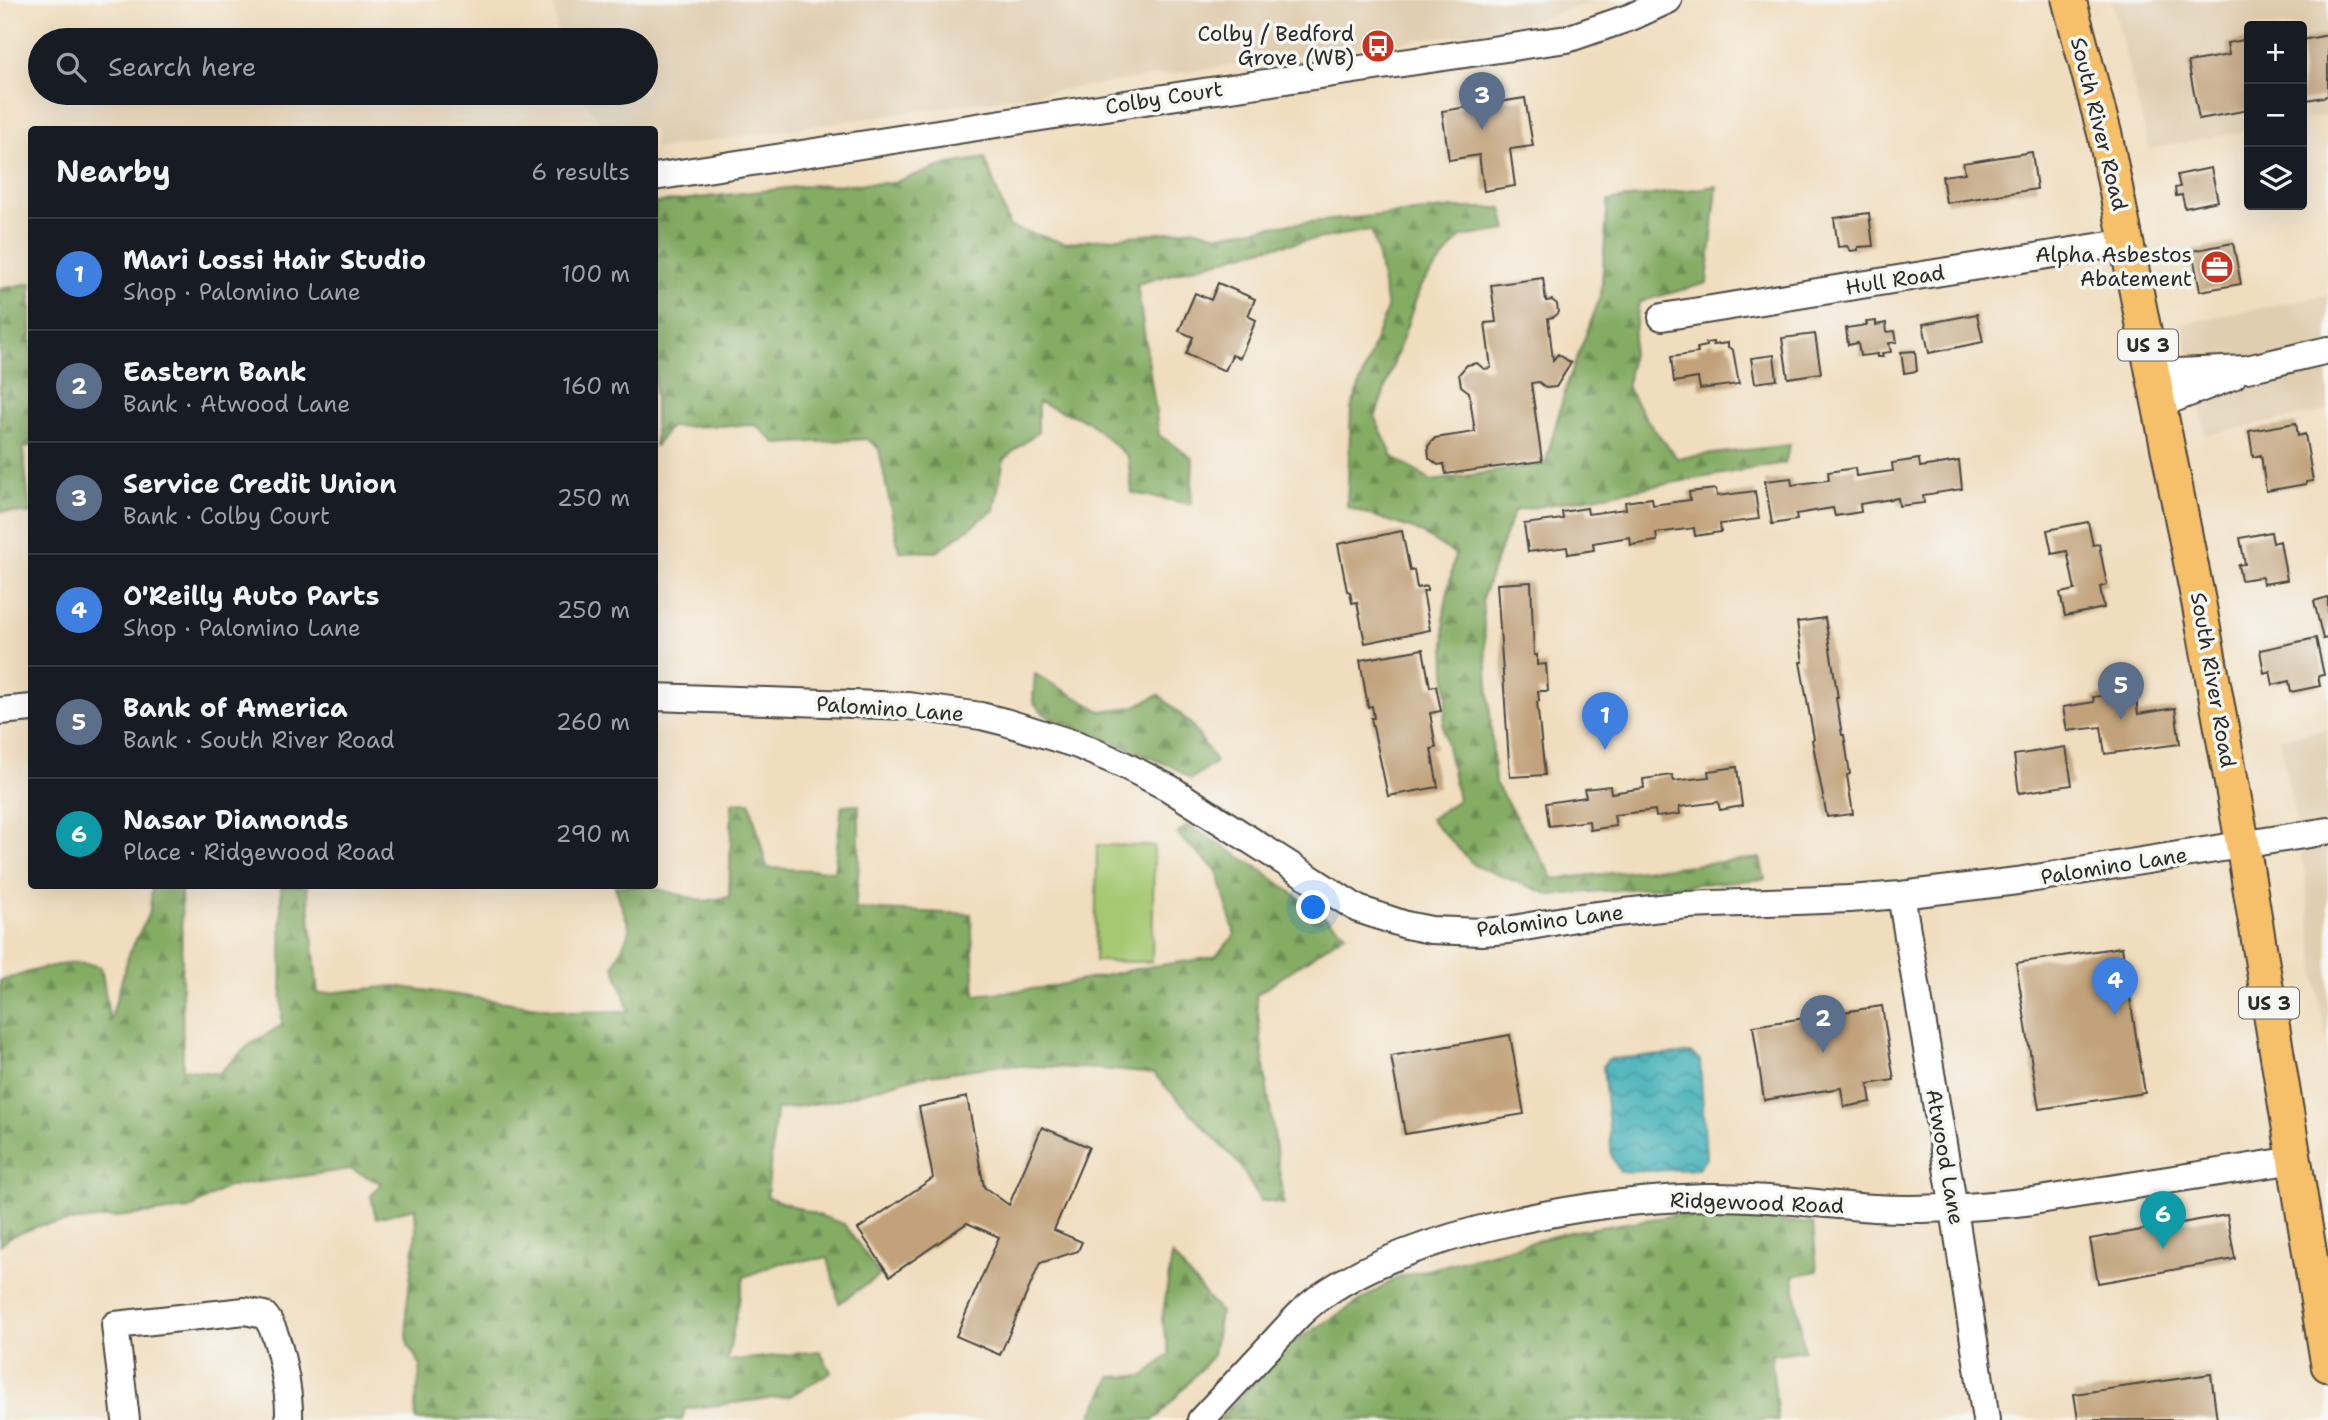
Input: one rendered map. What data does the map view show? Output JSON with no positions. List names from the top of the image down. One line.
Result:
{"streets":{"main road":["South River Road","US 3"],"street":["Colby Court","Hull Road","Palomino Lane","Atwood Lane","Ridgewood Road"]},"crossings":[["South River Road","Hull Road"],["South River Road","Palomino Lane"],["South River Road","Ridgewood Road"],["Palomino Lane","Atwood Lane"],["Atwood Lane","Ridgewood Road"]],"places":{"bus stop":["Colby / Bedford Grove (WB)"],"office":["Alpha Asbestos Abatement"]},"page":{"map_buttons":["+","−"],"search":"Search here","pins":["3","5","1","4","2","6"],"heading":["Nearby","6 results"],"list":[{"mark":"1","name":"Mari Lossi Hair Studio","note":"Shop · Palomino Lane","value":"100 m"},{"mark":"2","name":"Eastern Bank","note":"Bank · Atwood Lane","value":"160 m"},{"mark":"3","name":"Service Credit Union","note":"Bank · Colby Court","value":"250 m"},{"mark":"4","name":"O'Reilly Auto Parts","note":"Shop · Palomino Lane","value":"250 m"},{"mark":"5","name":"Bank of America","note":"Bank · South River Road","value":"260 m"},{"mark":"6","name":"Nasar Diamonds","note":"Place · Ridgewood Road","value":"290 m"}]}}
